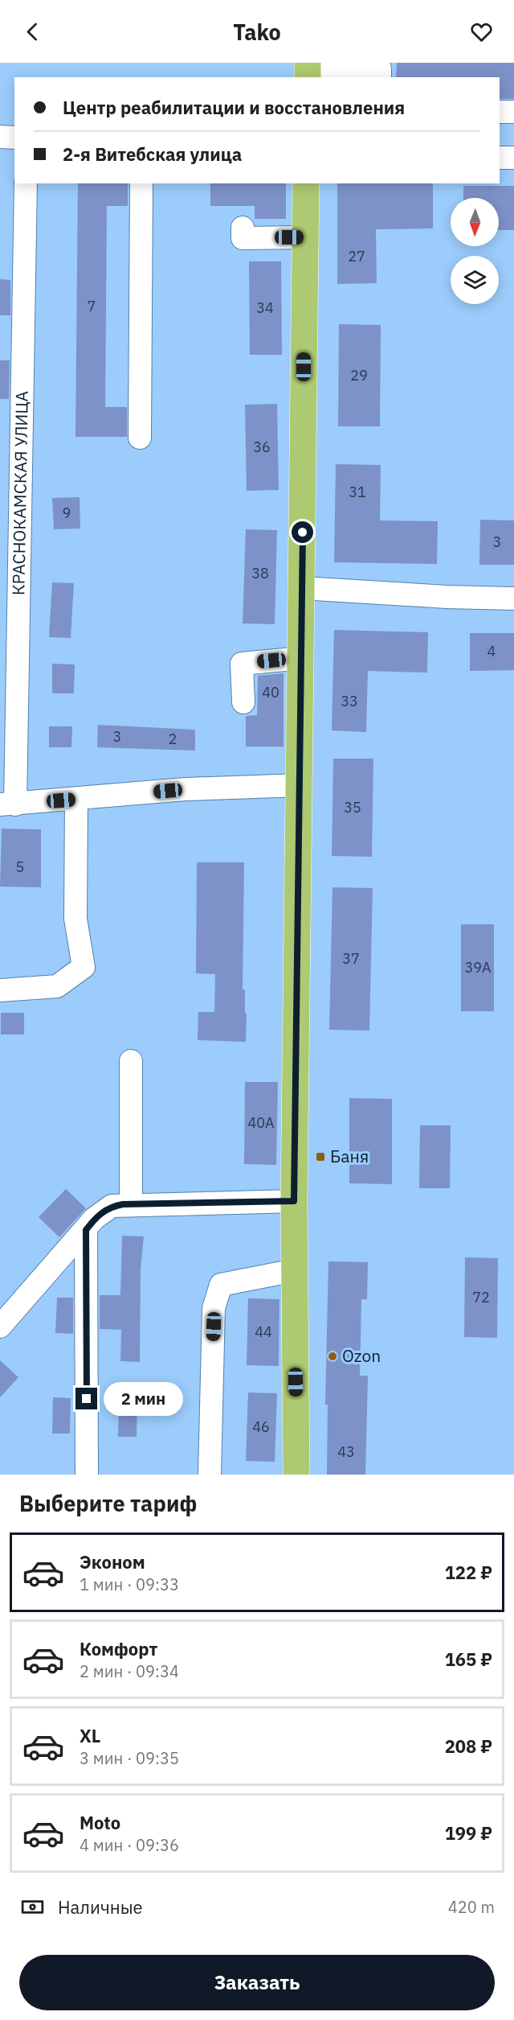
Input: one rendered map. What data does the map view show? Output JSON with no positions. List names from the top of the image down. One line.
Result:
{"streets":{"street":["КРАСНОКАМСКАЯ УЛИЦА"]},"places":{"transit":["Баня"],"other":["Ozon"]},"house_numbers":["27","7","34","29","36","31","9","3","38","4","40","33","3","2","35","5","37","39А","40А","72","44","46","43"],"north":"bottom","page":{"header":"Tako","banner":["Центр реабилитации и восстановления","2-я Витебская улица"],"bubble":"2 мин","heading":"Выберите тариф","list":[{"name":"Эконом","note":"1 мин · 09:33","value":"122 ₽"},{"name":"Комфорт","note":"2 мин · 09:34","value":"165 ₽"},{"name":"XL","note":"3 мин · 09:35","value":"208 ₽"},{"name":"Moto","note":"4 мин · 09:36","value":"199 ₽"}],"pay":["Наличные","420 m"],"buttons":"Заказать"}}
